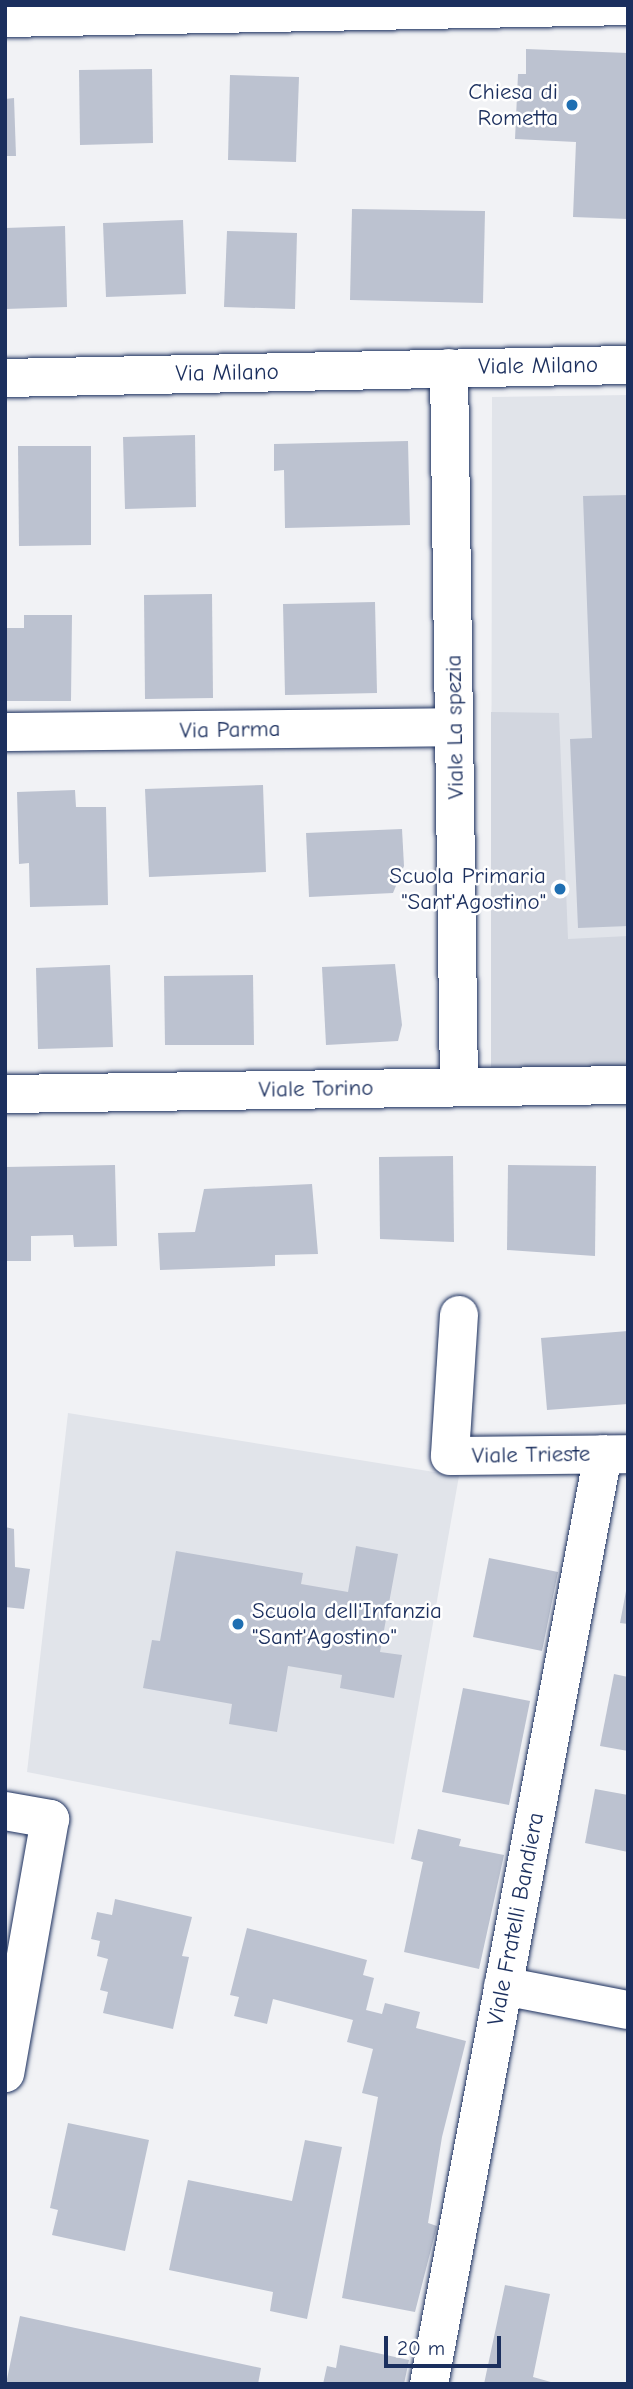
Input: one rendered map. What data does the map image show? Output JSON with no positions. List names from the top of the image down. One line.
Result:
{"streets":{"street":["Viale Milano","Via Milano","Viale La spezia","Via Parma","Viale Torino","Viale Trieste","Viale Fratelli Bandiera"]},"crossings":[["Viale Milano","Via Milano"],["Viale Milano","Viale La spezia"],["Via Milano","Viale La spezia"],["Viale La spezia","Via Parma"],["Viale La spezia","Viale Torino"],["Viale Trieste","Viale Fratelli Bandiera"]],"places":["Chiesa di Rometta","Scuola Primaria \"Sant'Agostino\"","Scuola dell'Infanzia \"Sant'Agostino\""],"scale_bar":"20 m"}
